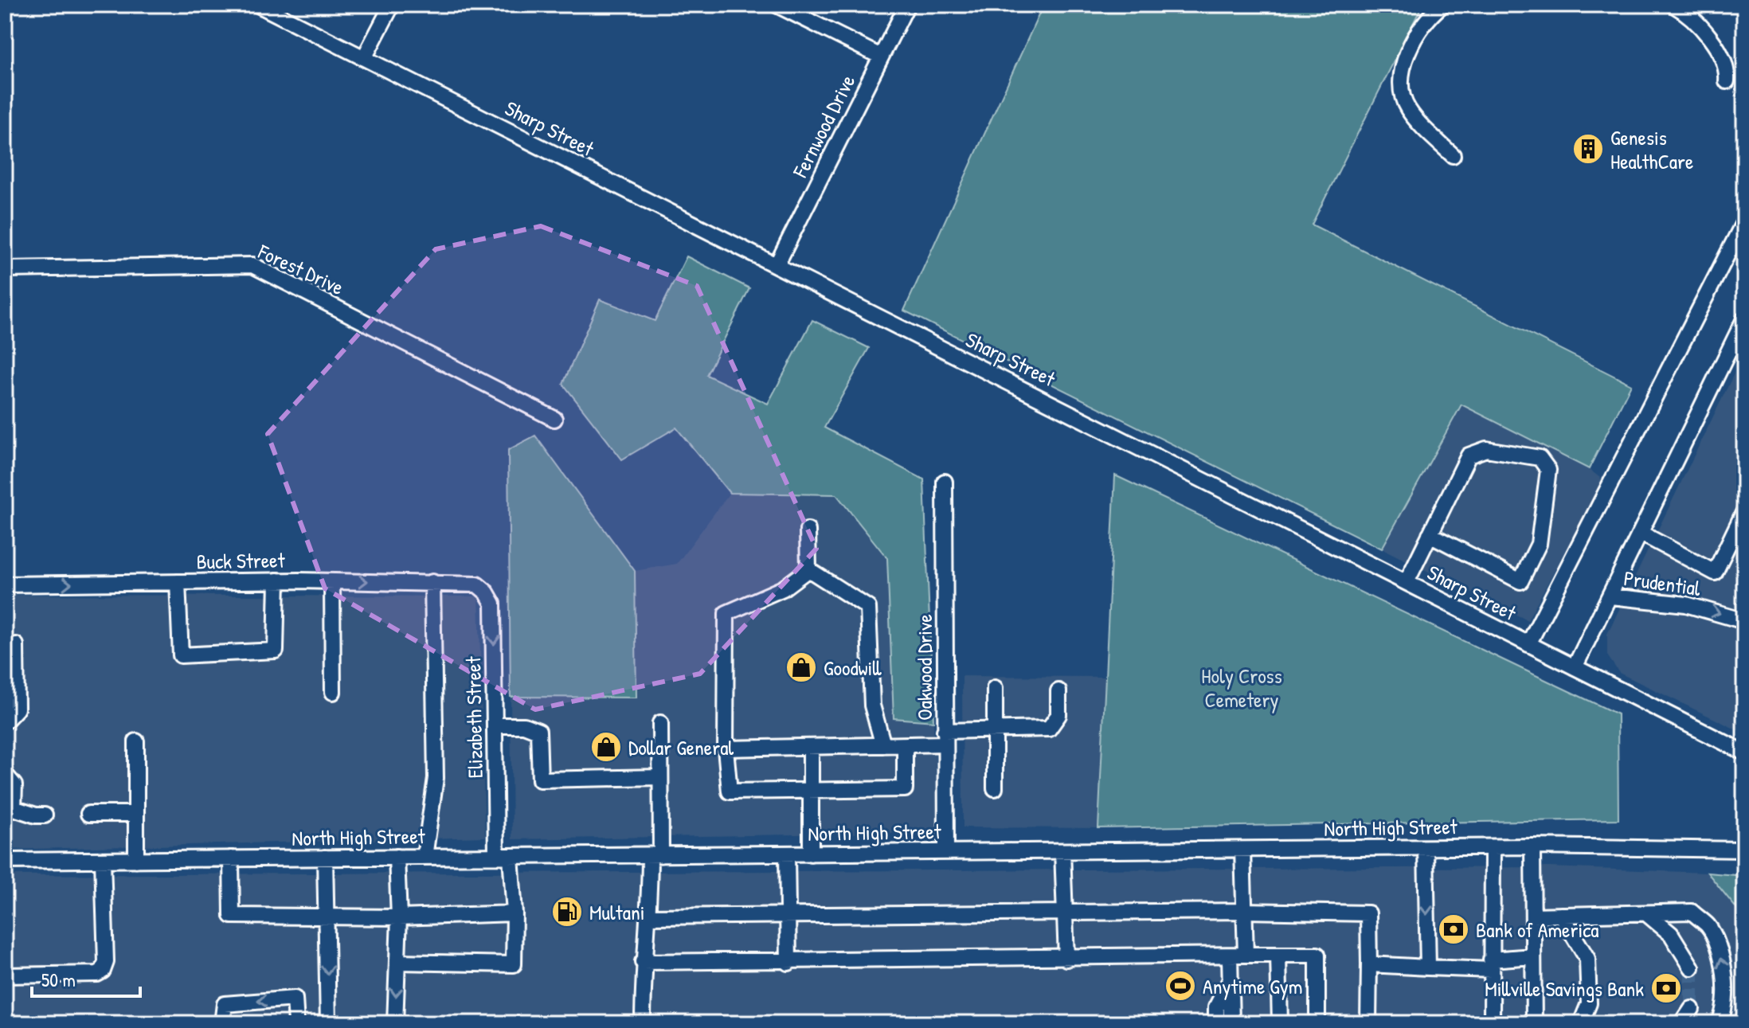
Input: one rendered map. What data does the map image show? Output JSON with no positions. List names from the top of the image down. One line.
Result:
{"streets":{"street":["Fernwood Drive","Sharp Street","Forest Drive","Buck Street","Prudential","Oakwood Drive","Elizabeth Street","North High Street"]},"crossings":[["Fernwood Drive","Sharp Street"],["Buck Street","Elizabeth Street"],["Oakwood Drive","North High Street"],["Elizabeth Street","North High Street"]],"one_way":["Buck Street","Prudential"],"parks":["Holy Cross Cemetery"],"places":{"building":["Genesis HealthCare"],"shop":["Goodwill","Dollar General"],"fuel station":["Multani"],"bank":["Bank of America","Millville Savings Bank"],"sports":["Anytime Gym"]},"scale_bar":"50 m"}
